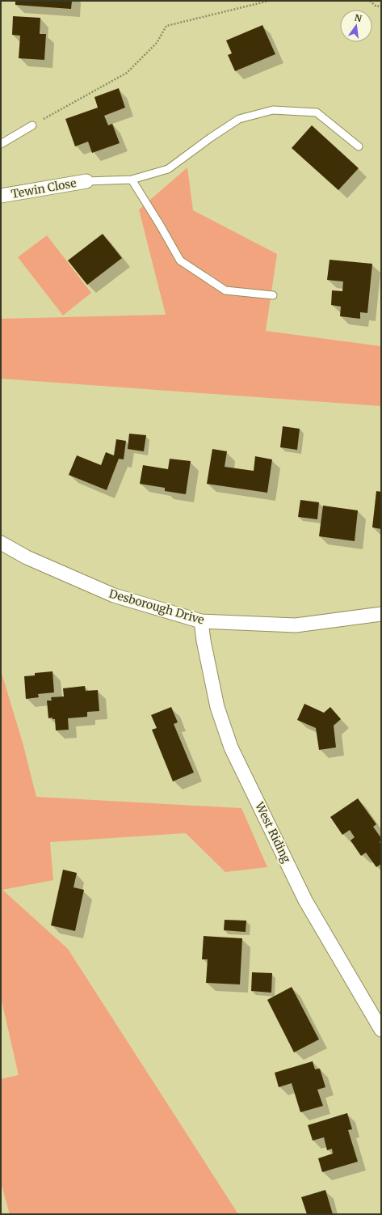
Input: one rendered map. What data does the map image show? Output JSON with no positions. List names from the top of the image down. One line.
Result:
{"streets":{"street":["Tewin Close","Desborough Drive","West Riding"]},"crossings":[["Desborough Drive","West Riding"]],"north":"top"}
